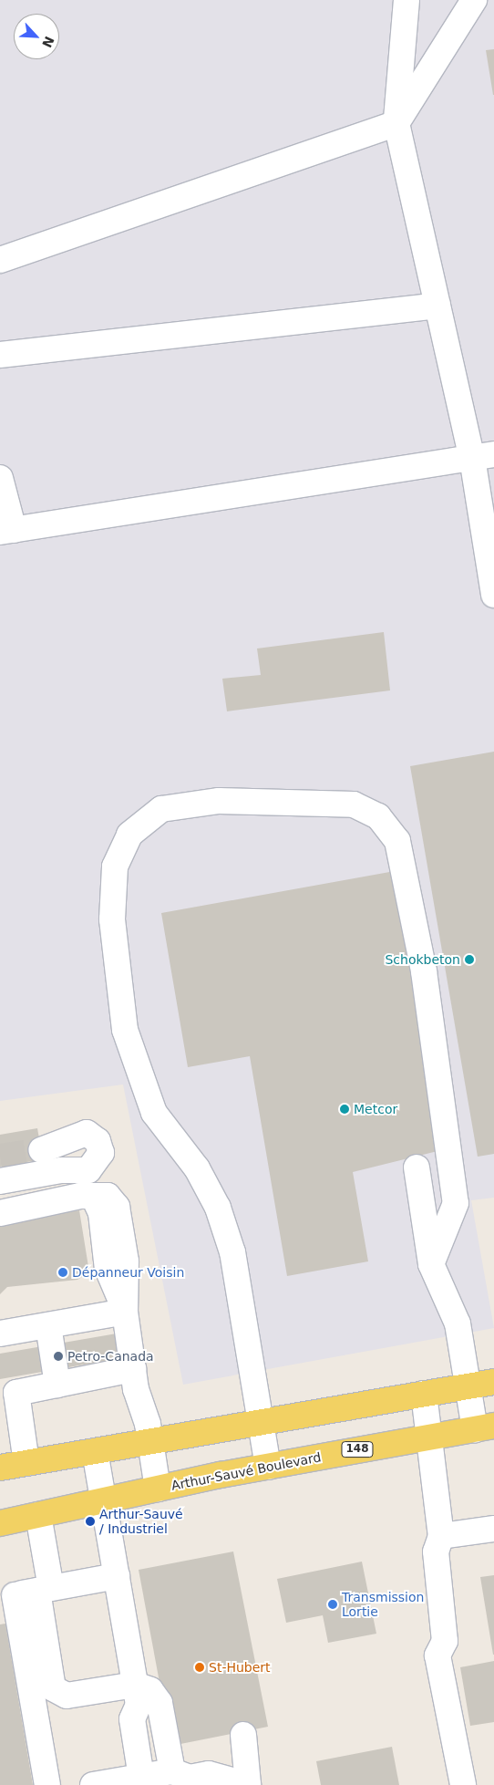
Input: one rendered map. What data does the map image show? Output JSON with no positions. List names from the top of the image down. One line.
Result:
{"streets":{"main road":["148","Arthur-Sauvé Boulevard"]},"places":["Schokbeton","Metcor","Dépanneur Voisin","Petro-Canada","Arthur-Sauvé / Industriel","Transmission Lortie","St-Hubert"],"north":"bottom right"}
